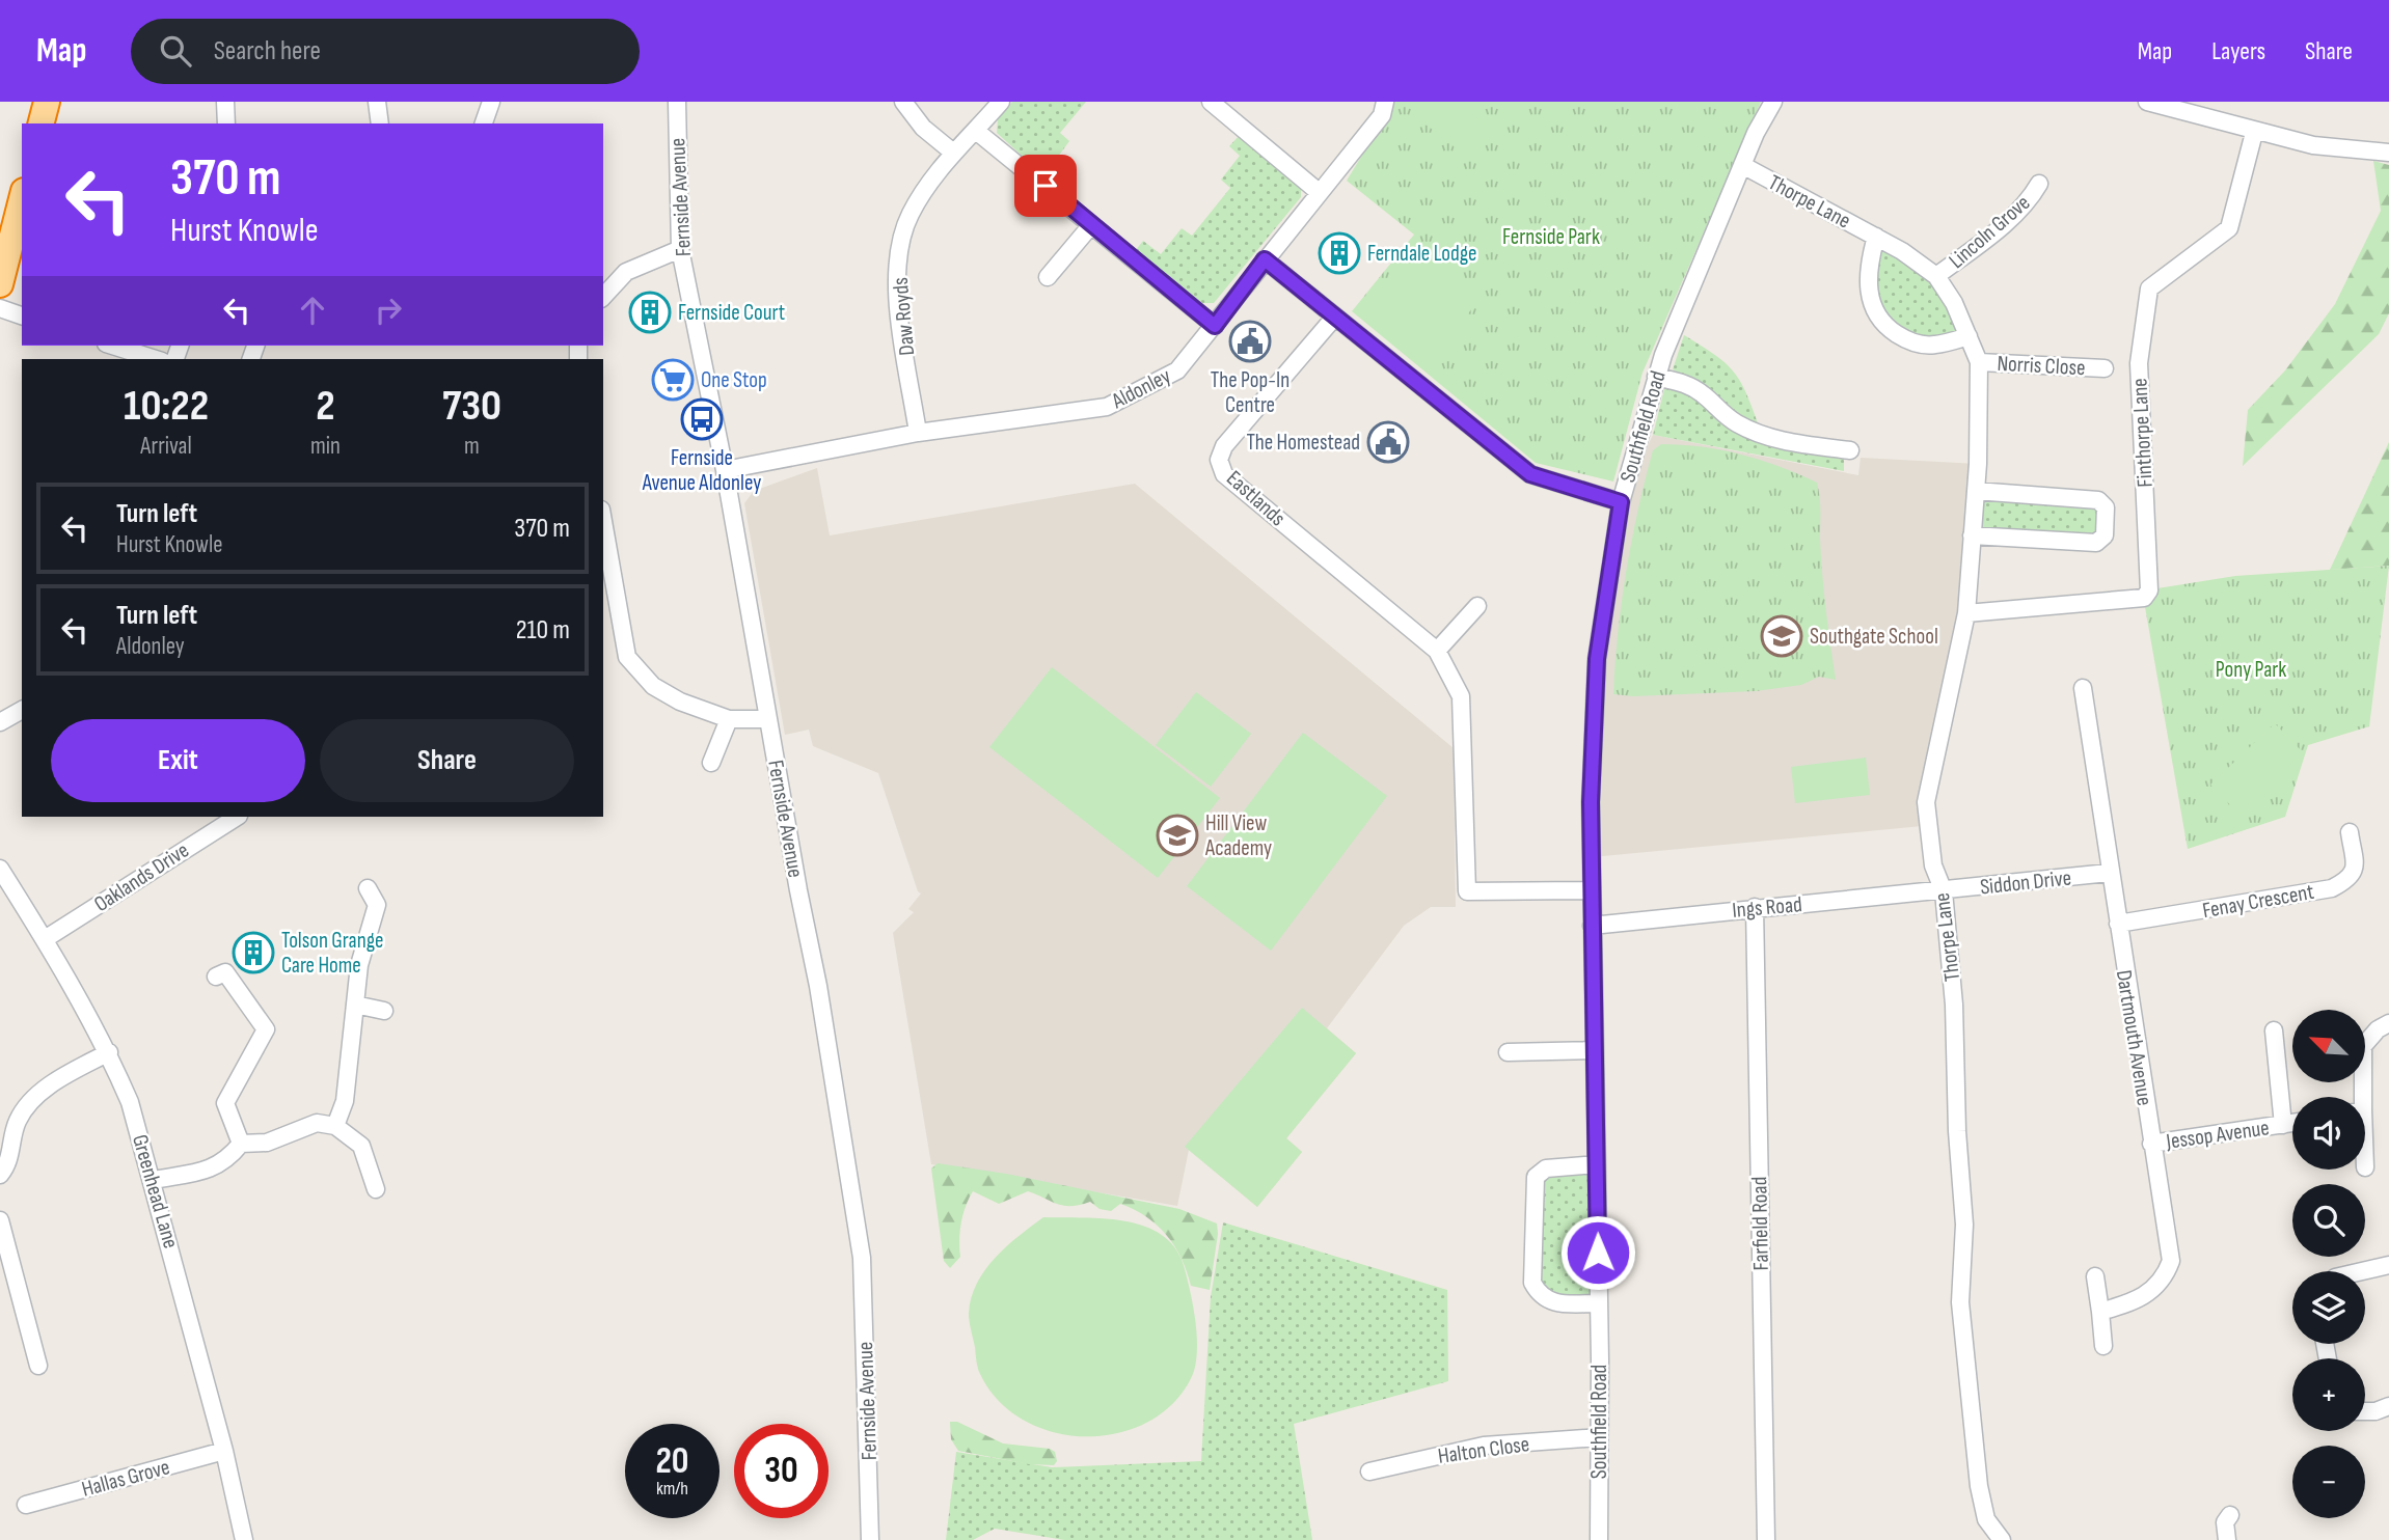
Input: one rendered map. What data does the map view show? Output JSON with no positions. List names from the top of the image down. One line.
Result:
{"streets":{"street":["Fernside Avenue","Thorpe Lane","Lincoln Grove","Daw Royds","Norris Close","Aldonley","Southfield Road","Finthorpe Lane","Eastlands","Oaklands Drive","Siddon Drive","Fenay Crescent","Ings Road","Dartmouth Avenue","Jessop Avenue","Greenhead Lane","Farfield Road","Halton Close","Hallas Grove"]},"crossings":[["Fernside Avenue","Aldonley"],["Thorpe Lane","Lincoln Grove"],["Thorpe Lane","Norris Close"],["Thorpe Lane","Southfield Road"],["Thorpe Lane","Finthorpe Lane"],["Thorpe Lane","Siddon Drive"],["Thorpe Lane","Ings Road"],["Daw Royds","Aldonley"],["Southfield Road","Eastlands"],["Southfield Road","Ings Road"],["Southfield Road","Halton Close"],["Oaklands Drive","Greenhead Lane"],["Siddon Drive","Ings Road"],["Siddon Drive","Dartmouth Avenue"],["Fenay Crescent","Dartmouth Avenue"],["Ings Road","Farfield Road"],["Dartmouth Avenue","Jessop Avenue"],["Greenhead Lane","Hallas Grove"]],"parks":["Fernside Park","Pony Park"],"places":{"building":["Ferndale Lodge","Fernside Court","Tolson Grange Care Home"],"public building":["The Pop-In Centre","The Homestead"],"supermarket":["One Stop"],"bus stop":["Fernside Avenue Aldonley"],"school or university":["Southgate School","Hill View Academy"]},"north":"top left","page":{"header":"Map","search":"Search here","nav":["Map","Layers","Share"],"turn":["370 m","Hurst Knowle"],"eta":["10:22","Arrival","2","min","730","m"],"list":[{"name":"Turn left","note":"Hurst Knowle","value":"370 m"},{"name":"Turn left","note":"Aldonley","value":"210 m"}],"buttons":["Exit","Share"],"map_buttons":["+","−"],"speed":"20 km/h","limit":"30"}}
